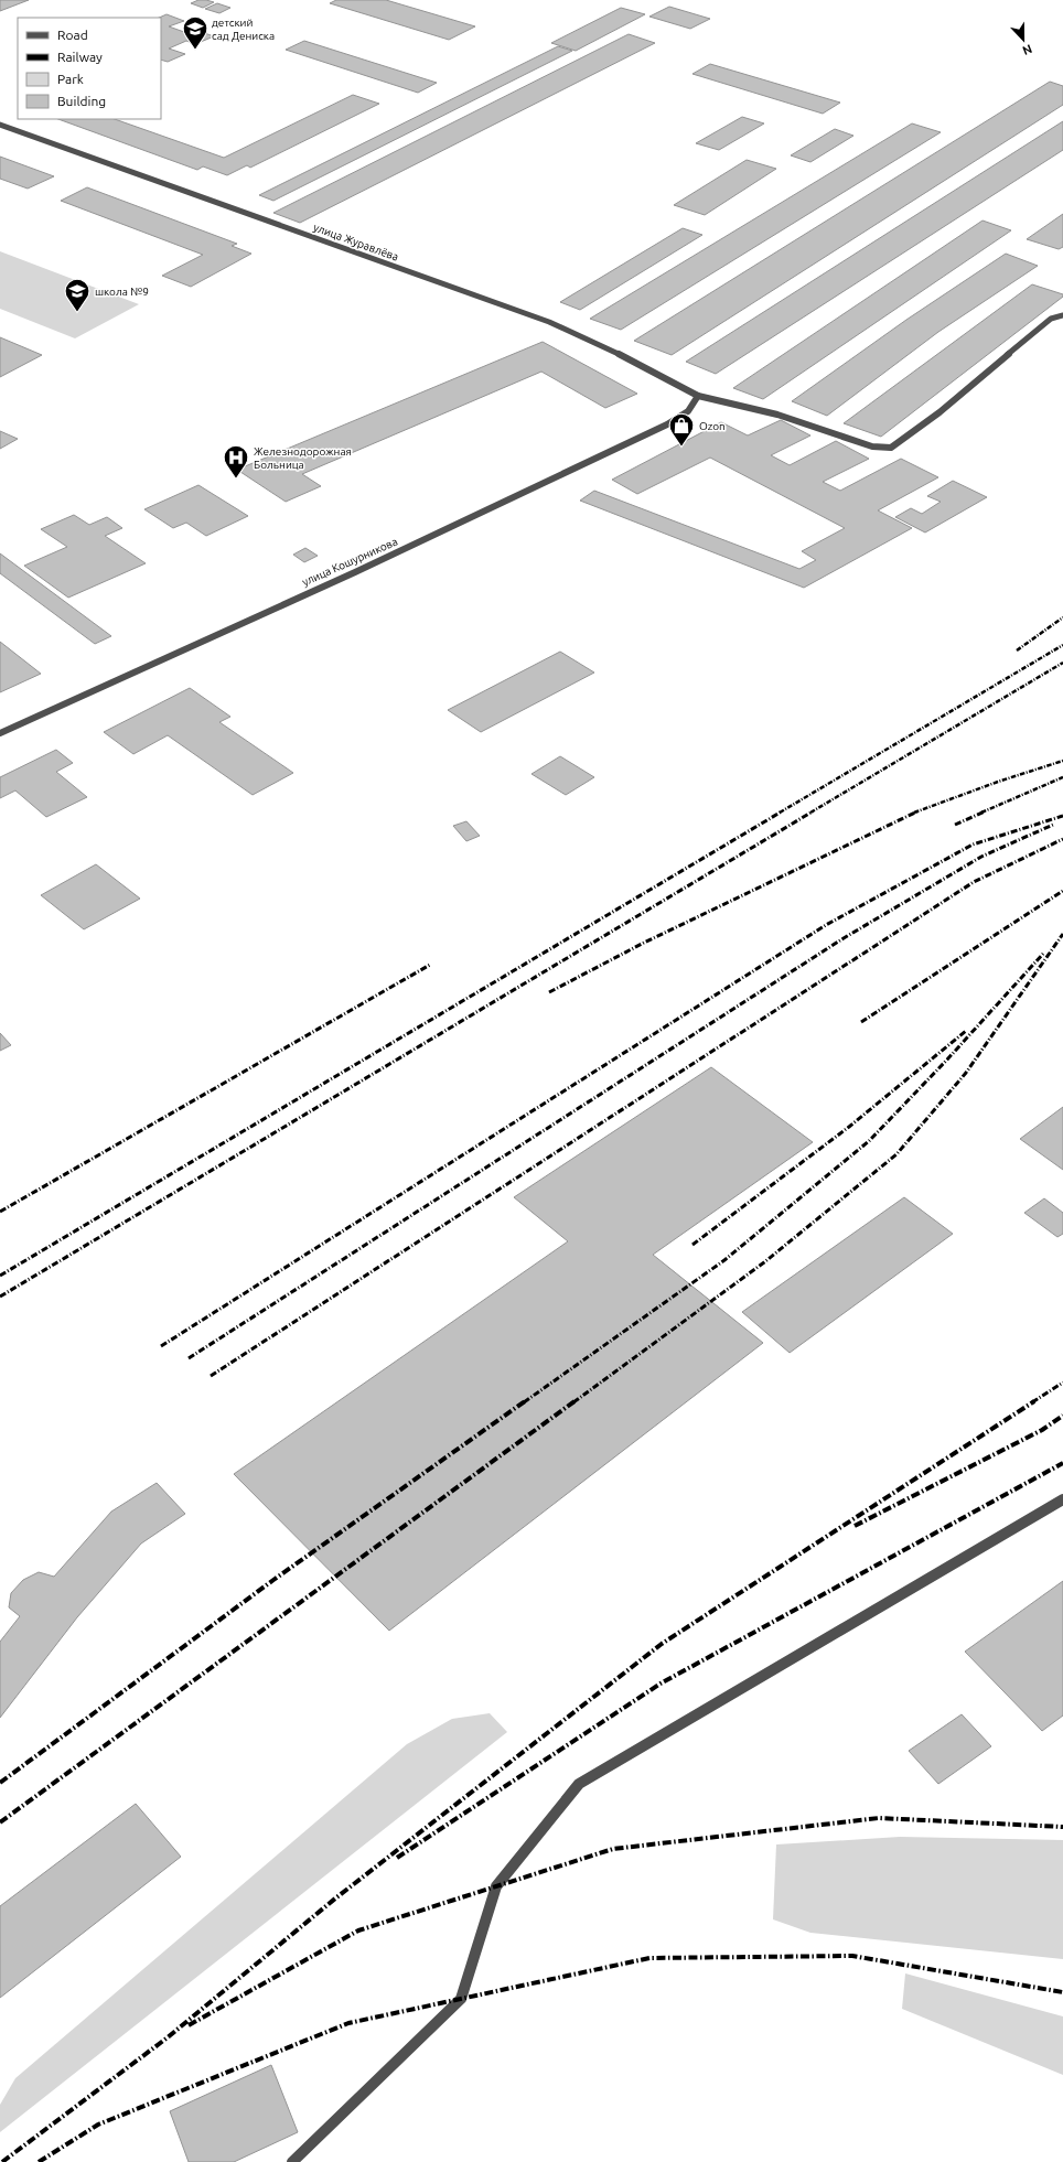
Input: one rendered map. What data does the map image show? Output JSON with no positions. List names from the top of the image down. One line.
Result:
{"streets":{"street":["улица Журавлёва","улица Кошурникова"]},"crossings":[["улица Журавлёва","улица Кошурникова"]],"places":{"school or university":["детский сад Дениска","школа №9"],"shop":["Ozon"],"hospital":["Железнодорожная Больница"]},"legend":["Road","Railway","Park","Building"],"north":"bottom"}
